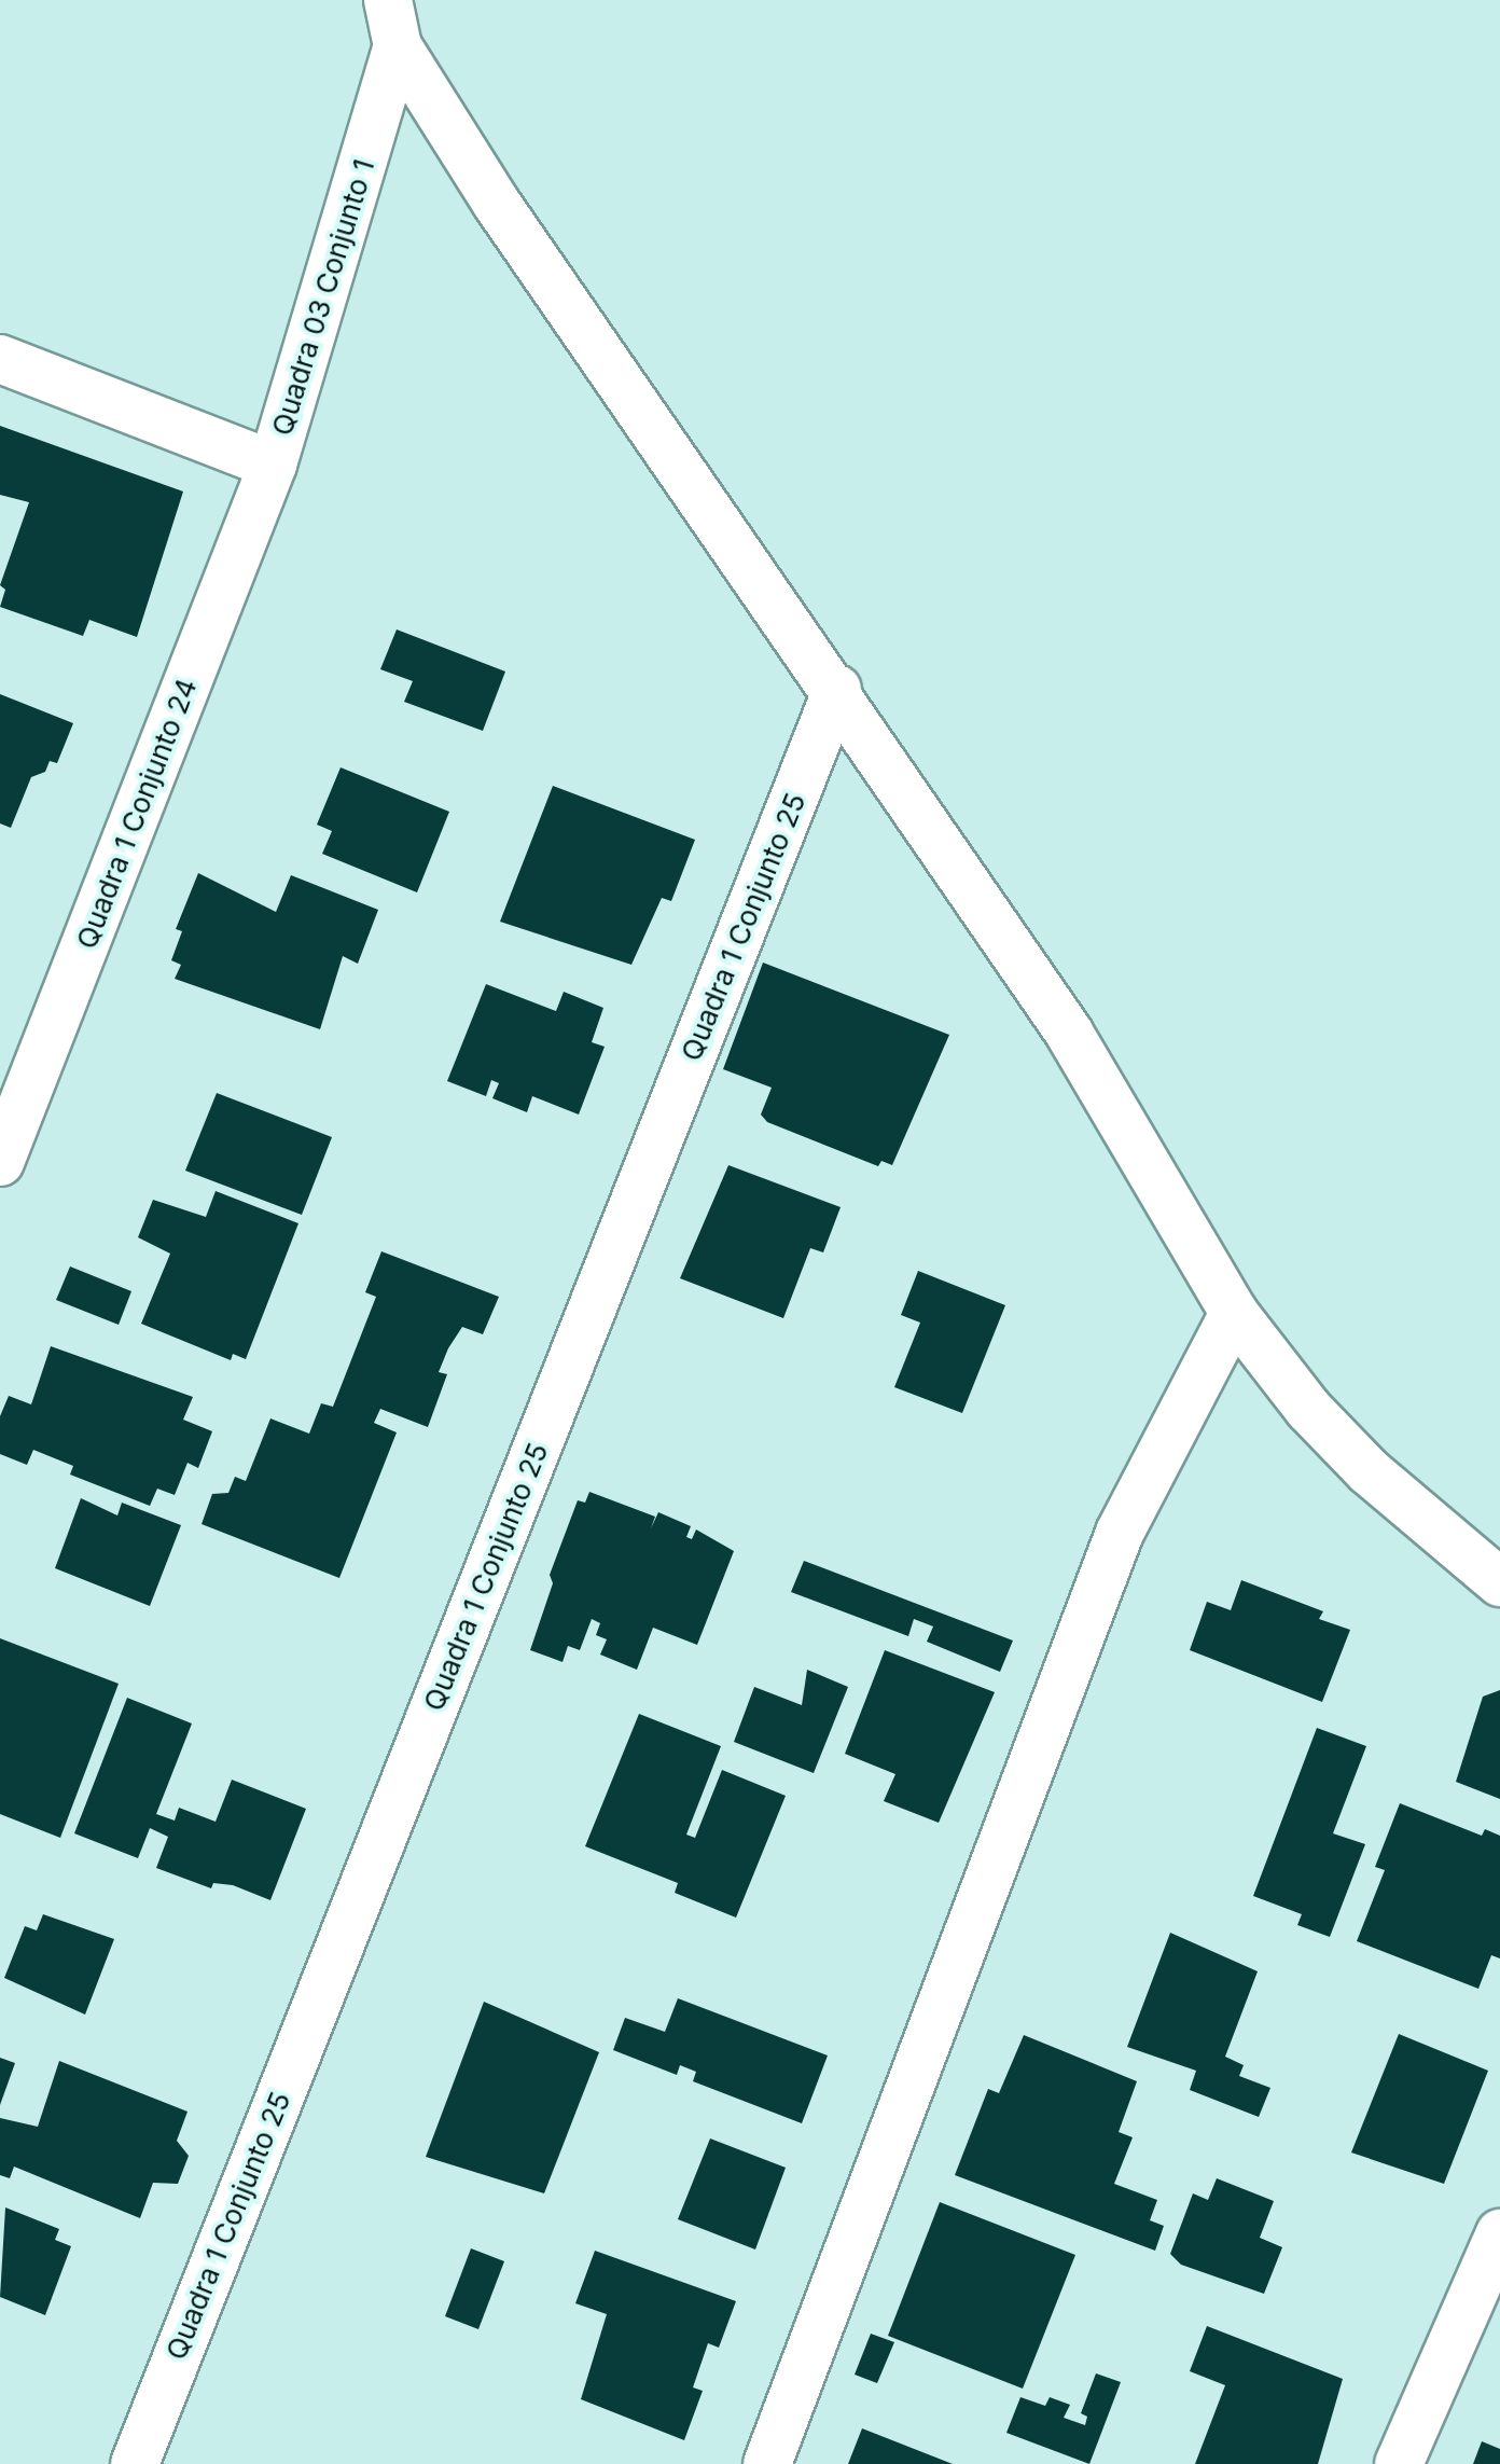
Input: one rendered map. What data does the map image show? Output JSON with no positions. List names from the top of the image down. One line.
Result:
{"streets":{"street":["Quadra 03 Conjunto 1","Quadra 1 Conjunto 24","Quadra 1 Conjunto 25"]},"crossings":[["Quadra 03 Conjunto 1","Quadra 1 Conjunto 24"]]}
